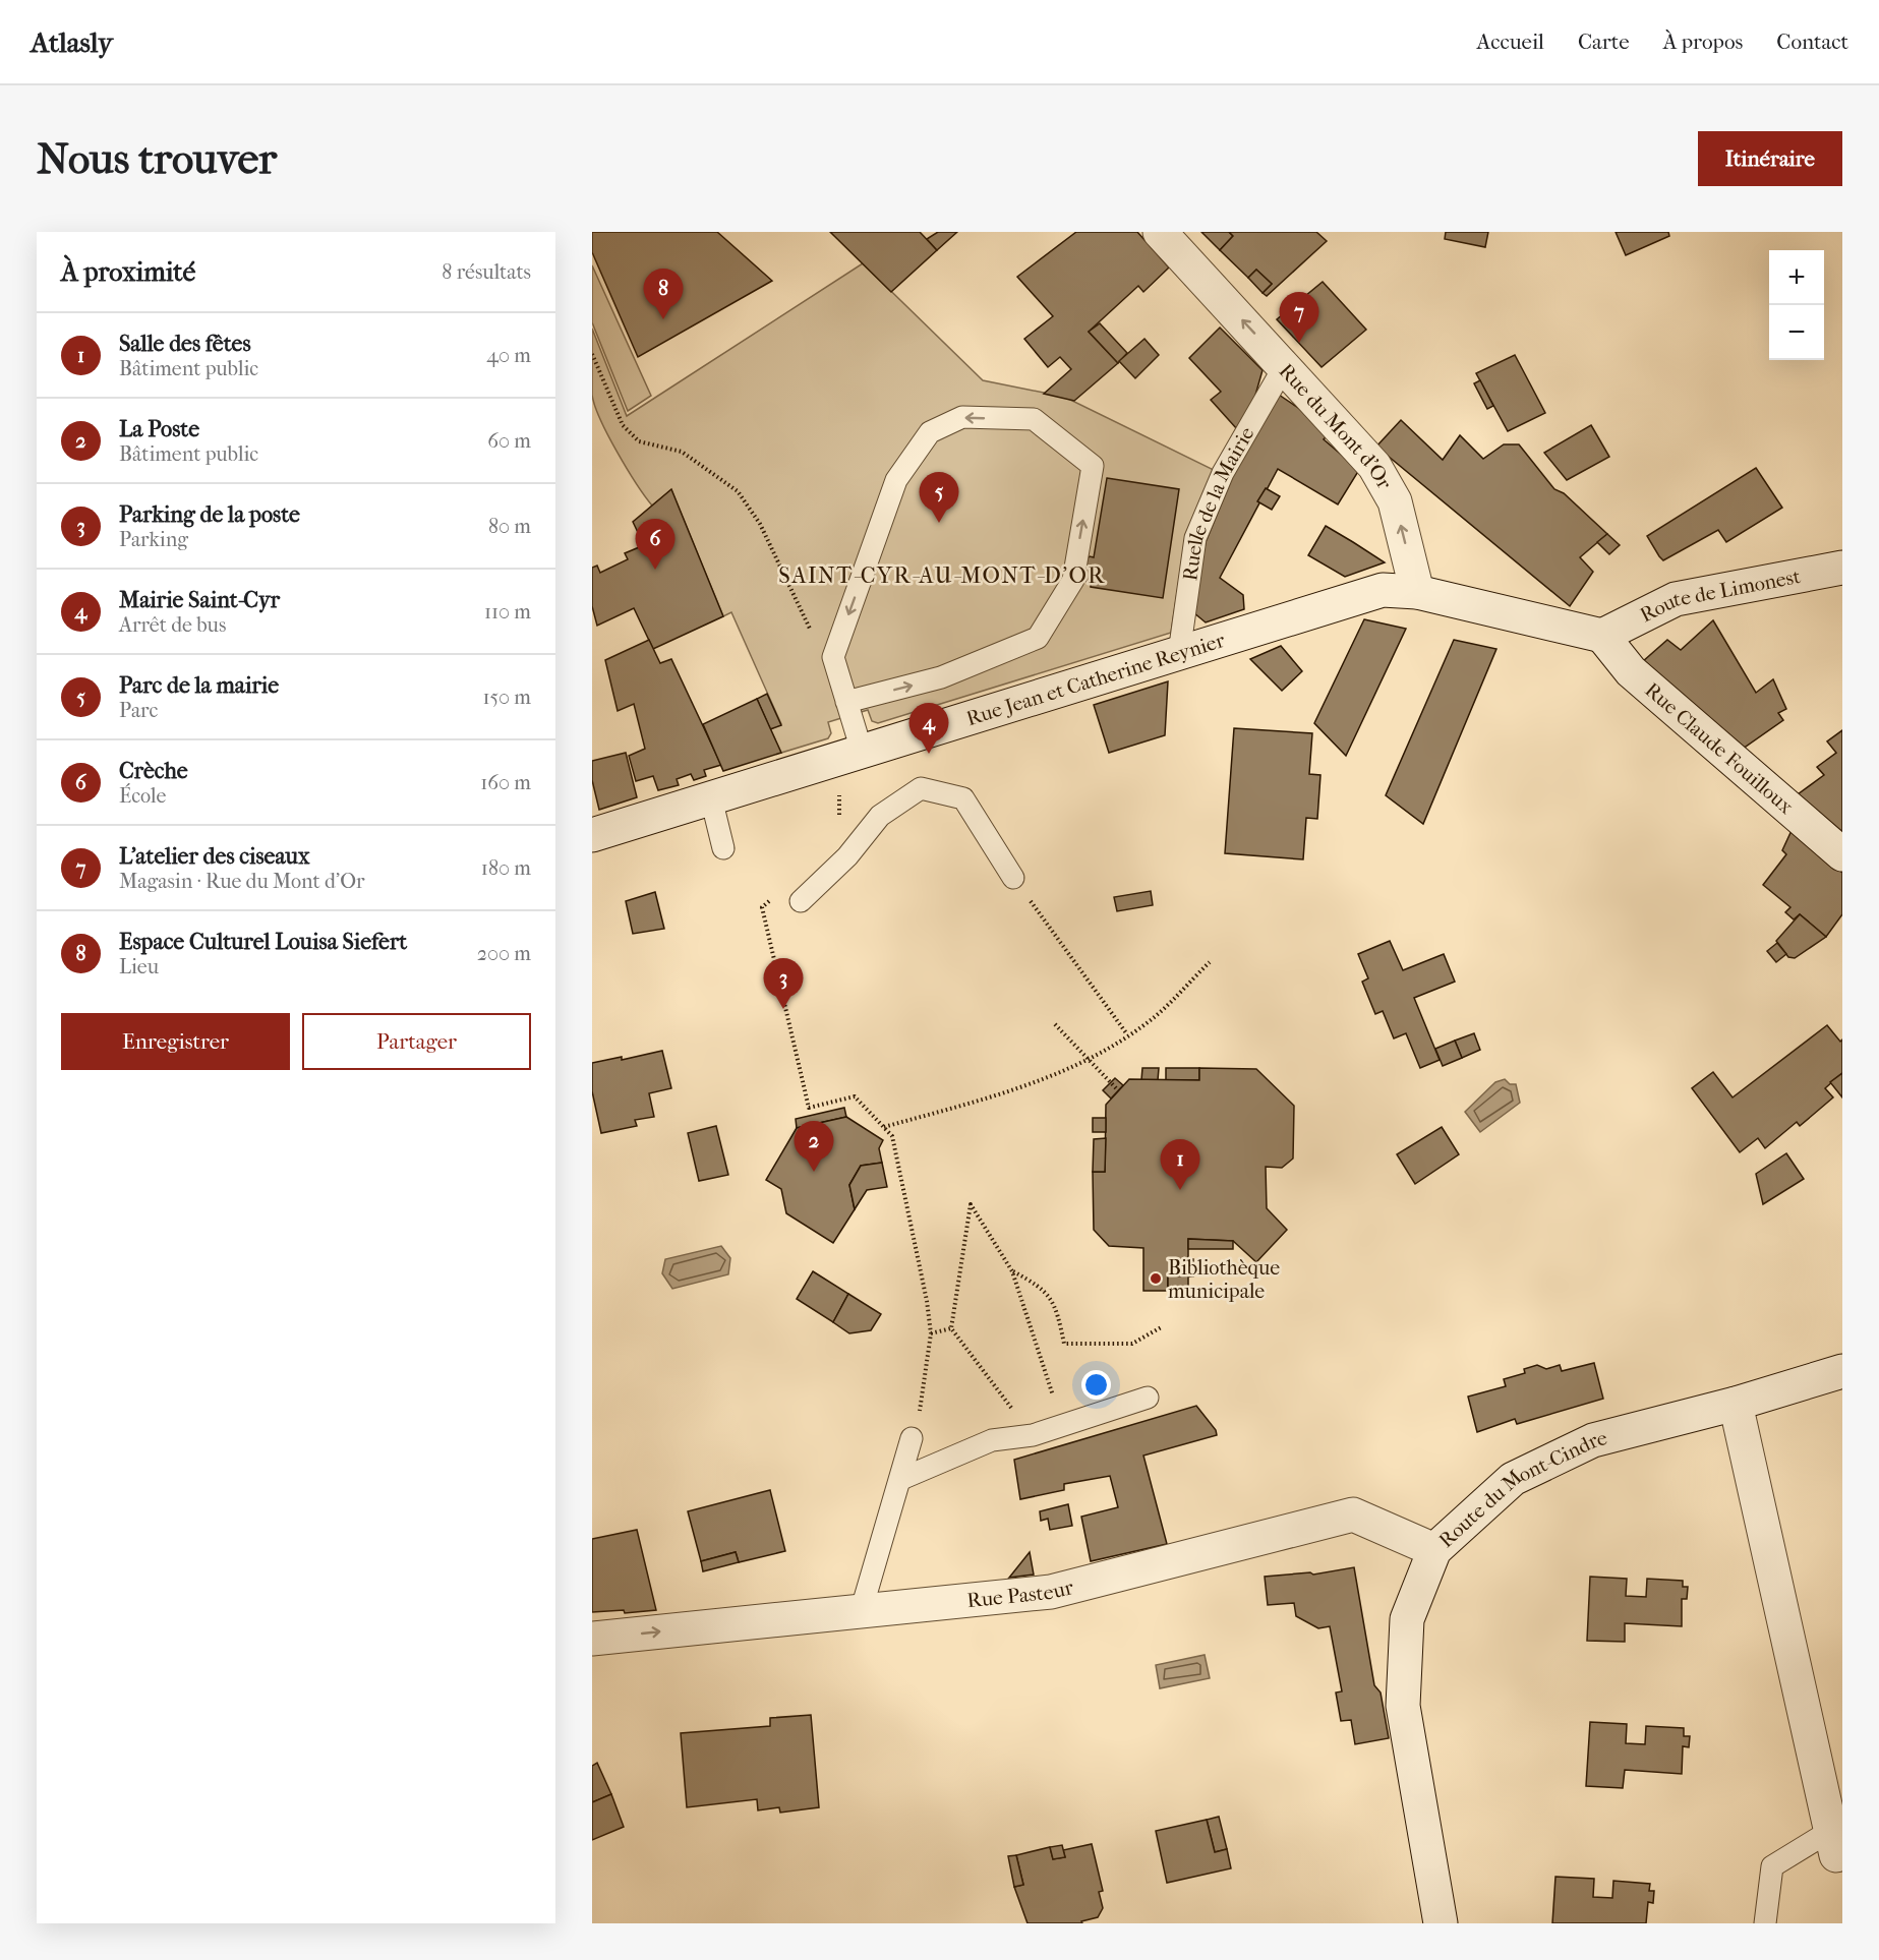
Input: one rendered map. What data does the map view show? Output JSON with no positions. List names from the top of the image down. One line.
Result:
{"streets":{"street":["Rue du Mont d'Or","Route de Limonest","Rue Jean et Catherine Reynier","Rue Claude Fouilloux","Route du Mont-Cindre","Rue Pasteur"],"lane":["Ruelle de la Mairie"]},"crossings":[["Rue du Mont d'Or","Ruelle de la Mairie"],["Rue du Mont d'Or","Rue Jean et Catherine Reynier"],["Ruelle de la Mairie","Rue Jean et Catherine Reynier"],["Route de Limonest","Rue Jean et Catherine Reynier"],["Route de Limonest","Rue Claude Fouilloux"],["Rue Jean et Catherine Reynier","Rue Claude Fouilloux"],["Route du Mont-Cindre","Rue Pasteur"]],"one_way":["Rue du Mont d'Or"],"districts":["SAINT-CYR-AU-MONT-D'OR"],"places":["Bibliothèque municipale"],"page":{"header":"Atlasly","nav":["Accueil","Carte","À propos","Contact"],"buttons":["Itinéraire",["Enregistrer","Partager"]],"title":"Nous trouver","heading":["À proximité","8 résultats"],"map_buttons":["+","−"],"pins":["8","7","5","6","4","3","2","1"],"list":[{"mark":"1","name":"Salle des fêtes","note":"Bâtiment public","value":"40 m"},{"mark":"2","name":"La Poste","note":"Bâtiment public","value":"60 m"},{"mark":"3","name":"Parking de la poste","note":"Parking","value":"80 m"},{"mark":"4","name":"Mairie Saint-Cyr","note":"Arrêt de bus","value":"110 m"},{"mark":"5","name":"Parc de la mairie","note":"Parc","value":"150 m"},{"mark":"6","name":"Crèche","note":"École","value":"160 m"},{"mark":"7","name":"L'atelier des ciseaux","note":"Magasin · Rue du Mont d'Or","value":"180 m"},{"mark":"8","name":"Espace Culturel Louisa Siefert","note":"Lieu","value":"200 m"}]}}
